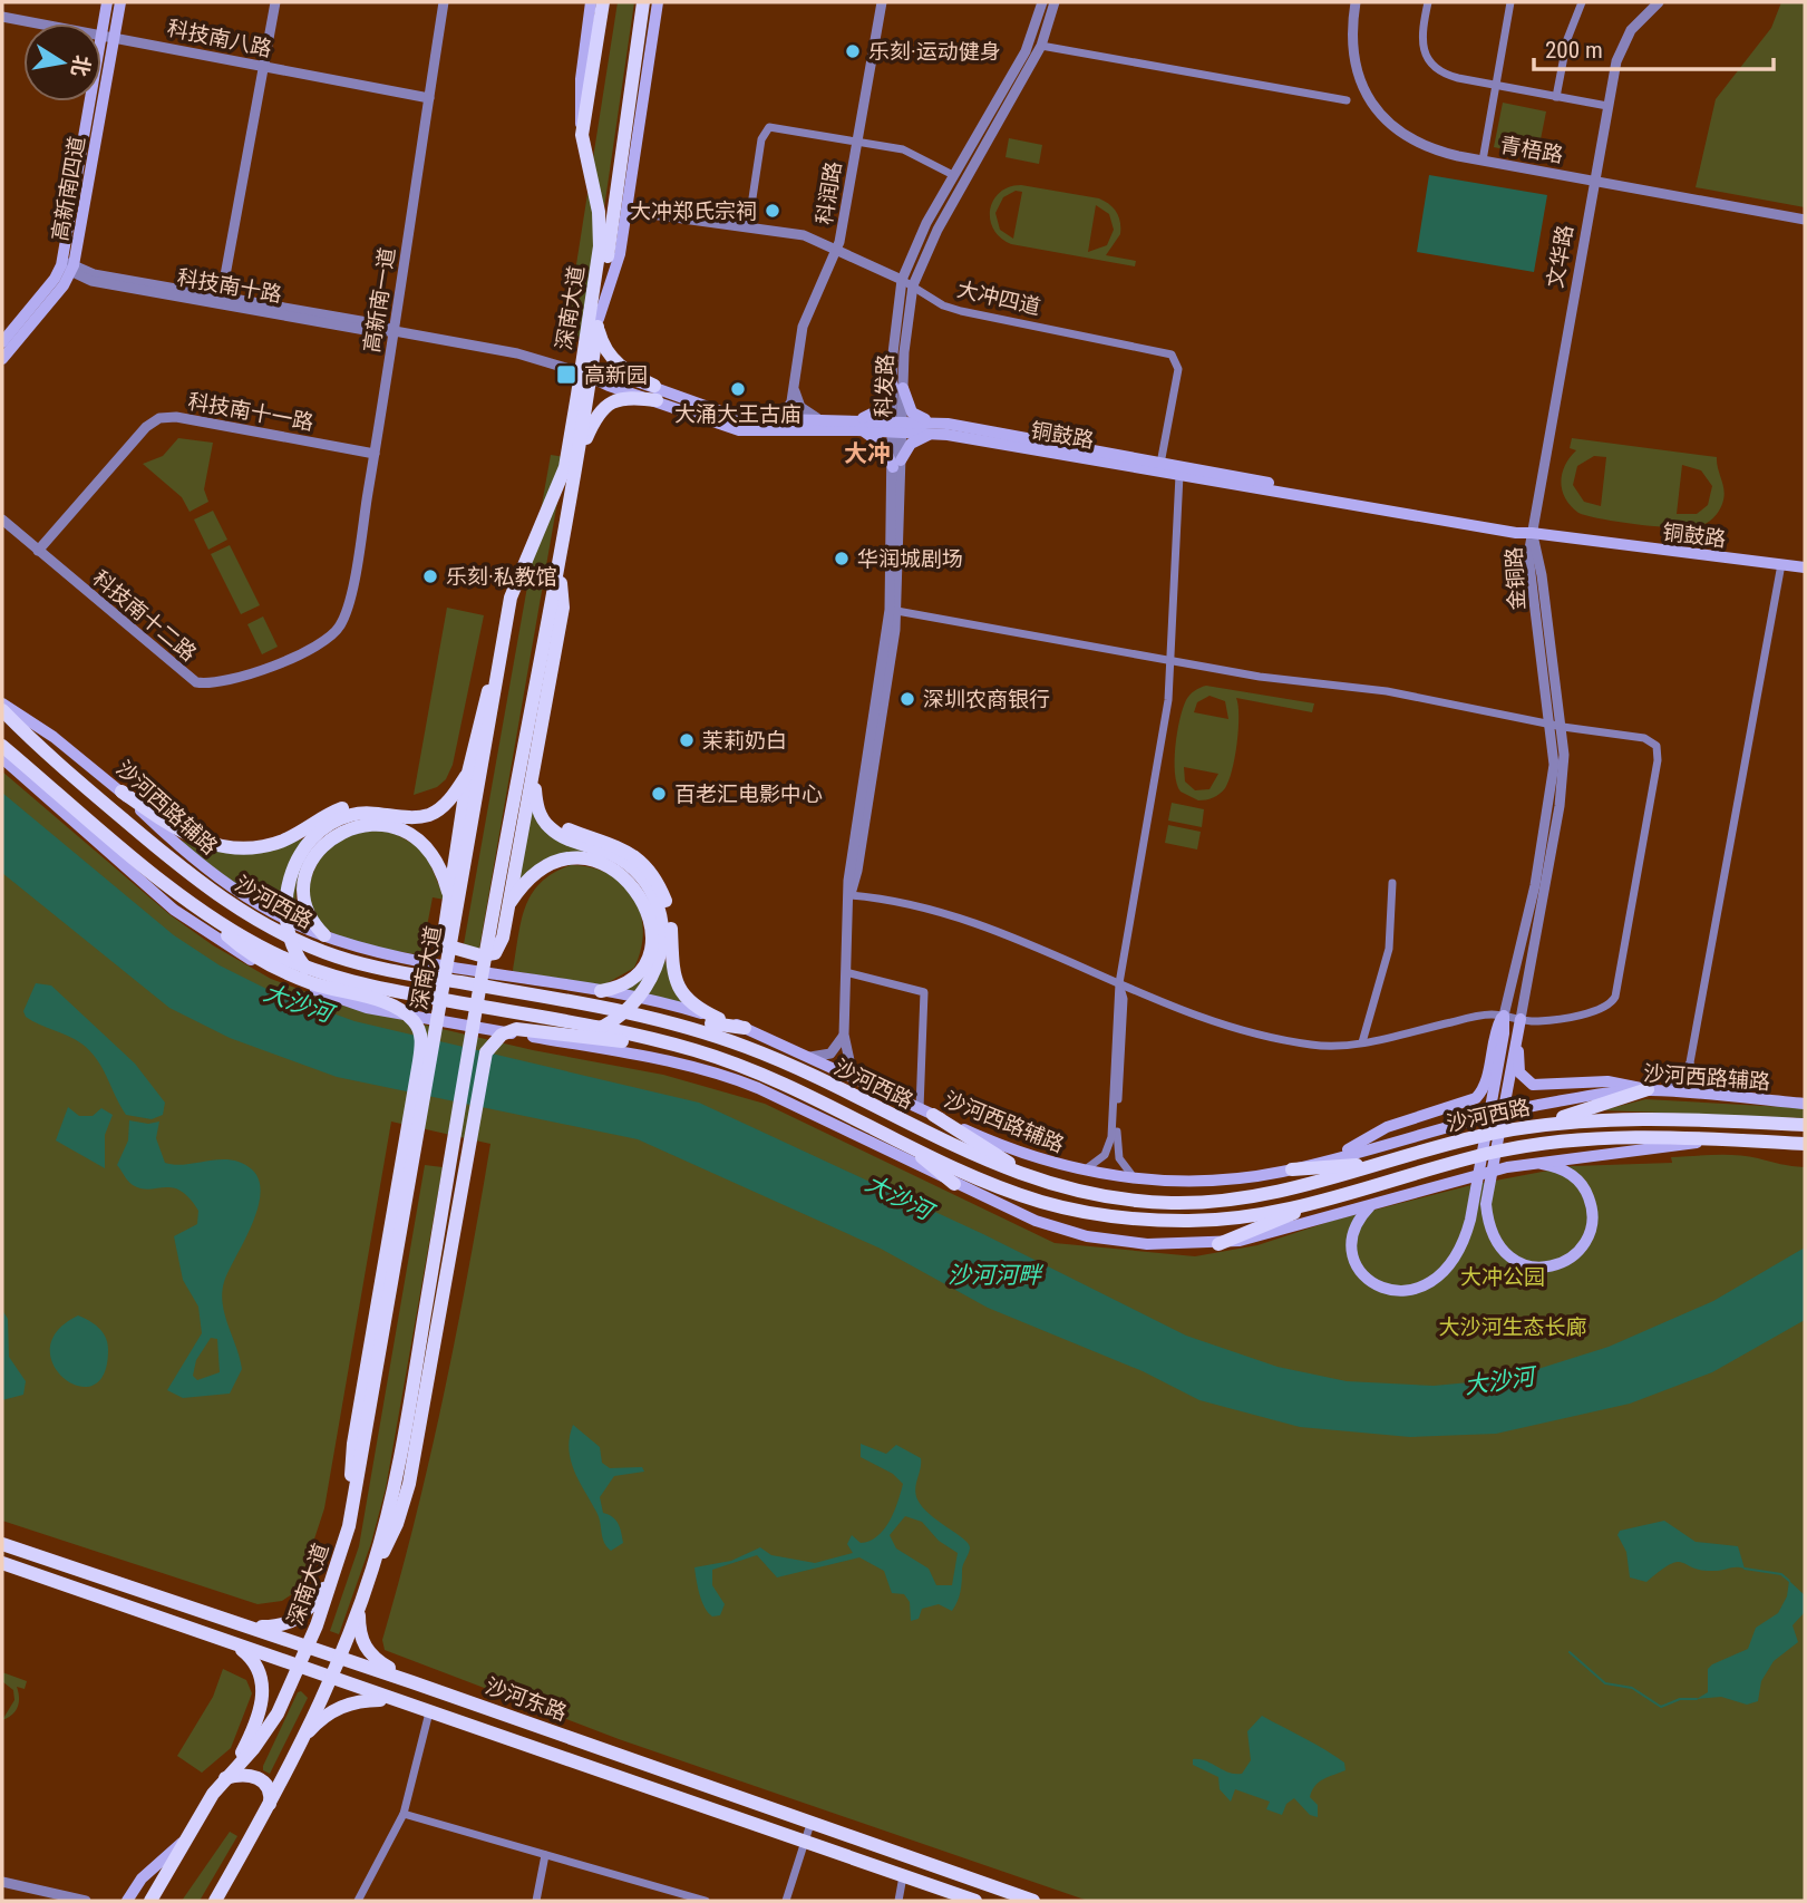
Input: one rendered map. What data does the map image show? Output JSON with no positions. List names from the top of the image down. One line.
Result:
{"streets":{"main road":["高新南四道","深南大道","铜鼓路","沙河西路辅路","沙河西路","沙河东路"],"street":["科技南八路","青梧路","科润路","文华路","科技南十路","大冲四道","高新南一道","科发路","科技南十一路","金铜路","科技南十二路"]},"crossings":[["科技南八路","高新南四道"],["科技南八路","高新南一道"],["青梧路","文华路"],["高新南四道","科技南十路"],["科润路","大冲四道"],["科润路","铜鼓路"],["文华路","铜鼓路"],["文华路","金铜路"],["科技南十路","高新南一道"],["科技南十路","深南大道"],["科技南十路","铜鼓路"],["大冲四道","科发路"],["大冲四道","铜鼓路"],["高新南一道","科技南十一路"],["高新南一道","科技南十二路"],["深南大道","铜鼓路"],["深南大道","沙河东路"],["科发路","铜鼓路"],["科发路","沙河西路辅路"],["科技南十一路","科技南十二路"],["铜鼓路","金铜路"]],"districts":["大冲"],"water":["大沙河","沙河河畔"],"parks":["大冲公园","大沙河生态长廊"],"places":{"other":["乐刻·运动健身","大冲郑氏宗祠","大涌大王古庙","华润城剧场","乐刻·私教馆","深圳农商银行","茉莉奶白","百老汇电影中心"],"transit":["高新园"]},"scale_bar":"200 m","north":"right"}
